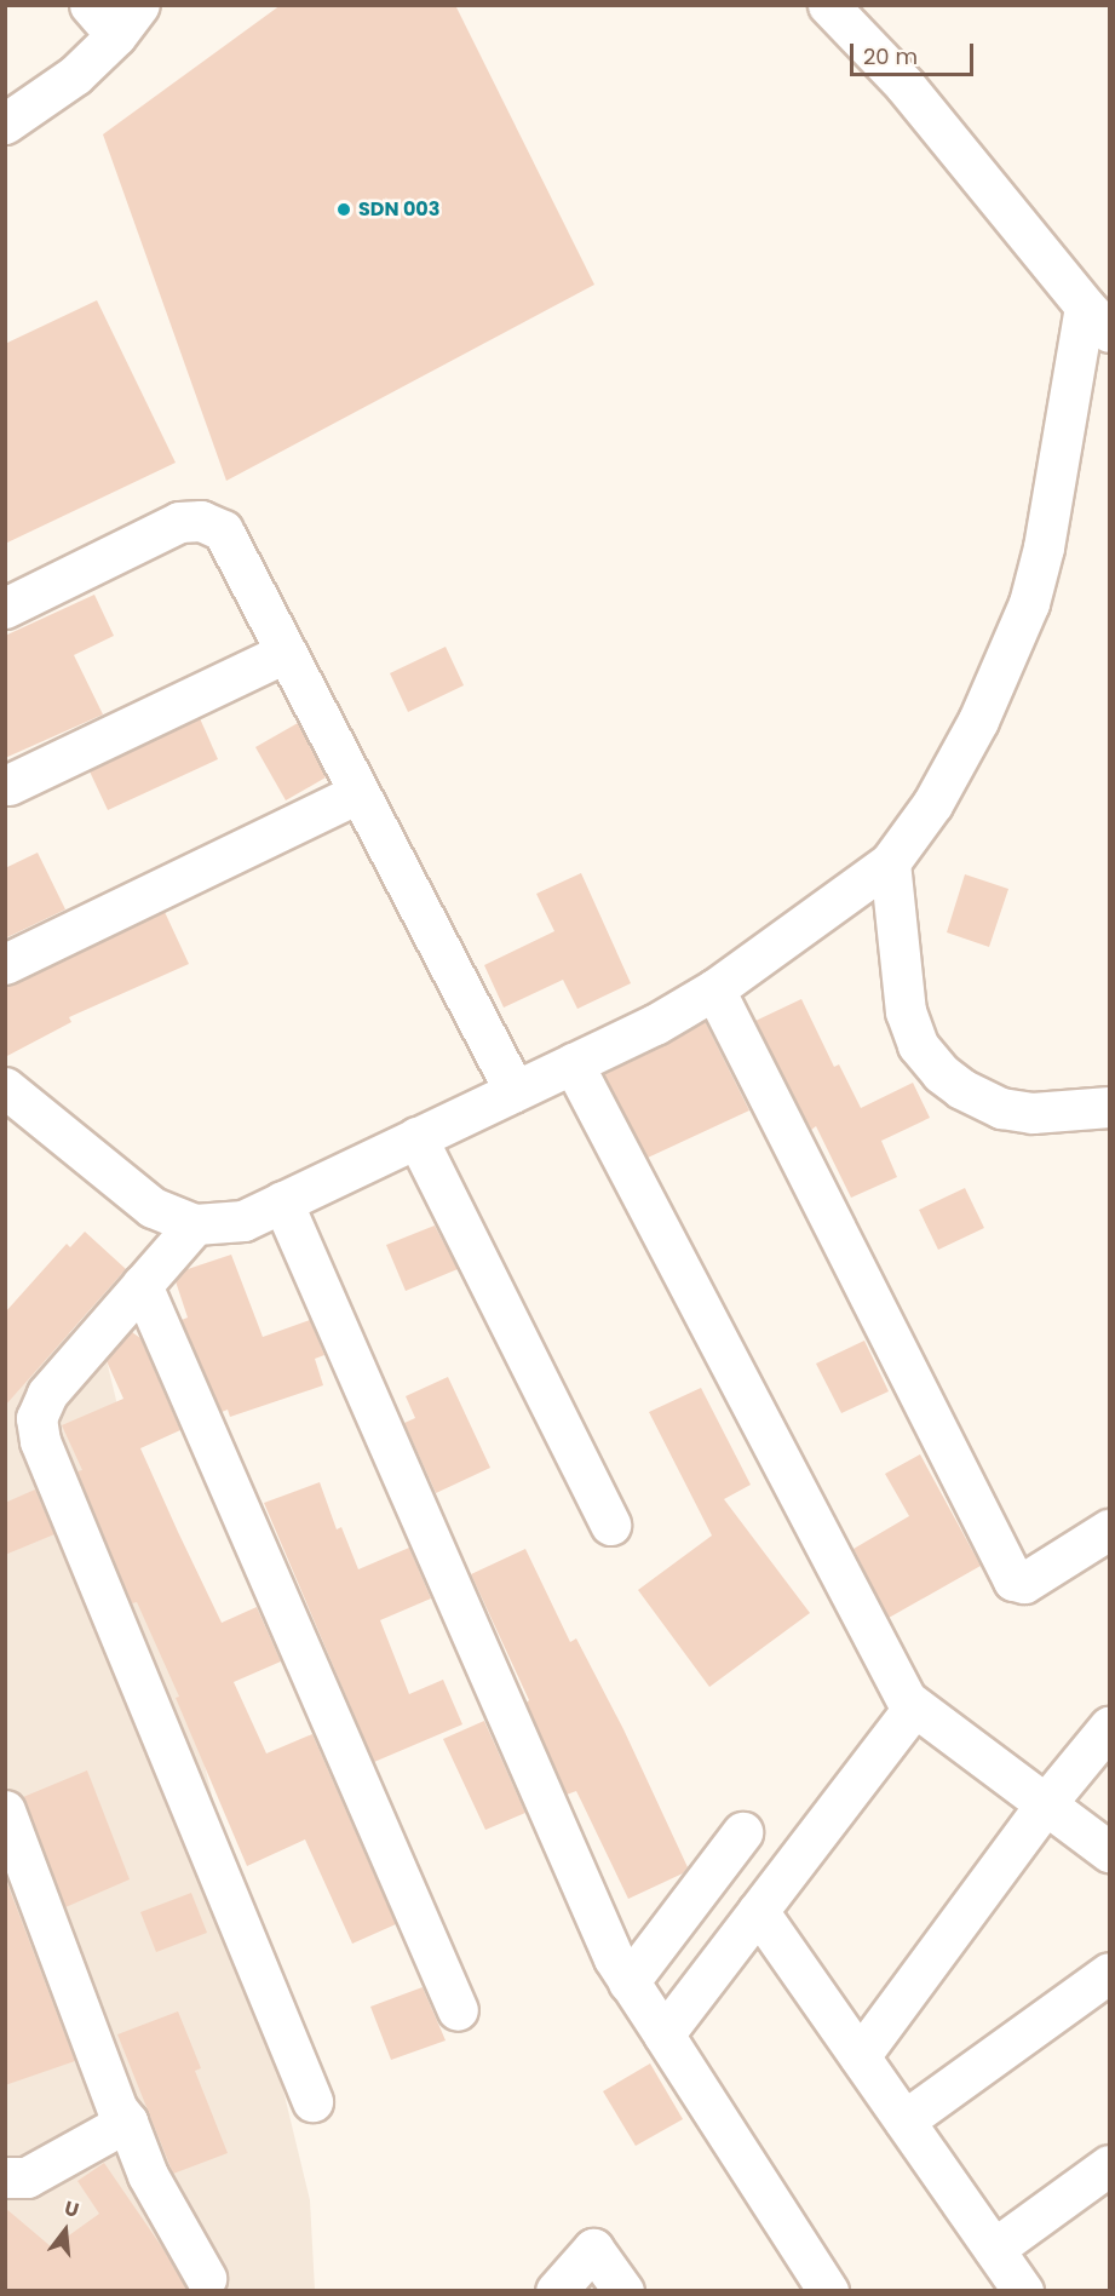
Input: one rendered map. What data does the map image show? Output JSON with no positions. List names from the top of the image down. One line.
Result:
{"places":["SDN 003"],"scale_bar":"20 m","north":"top"}
